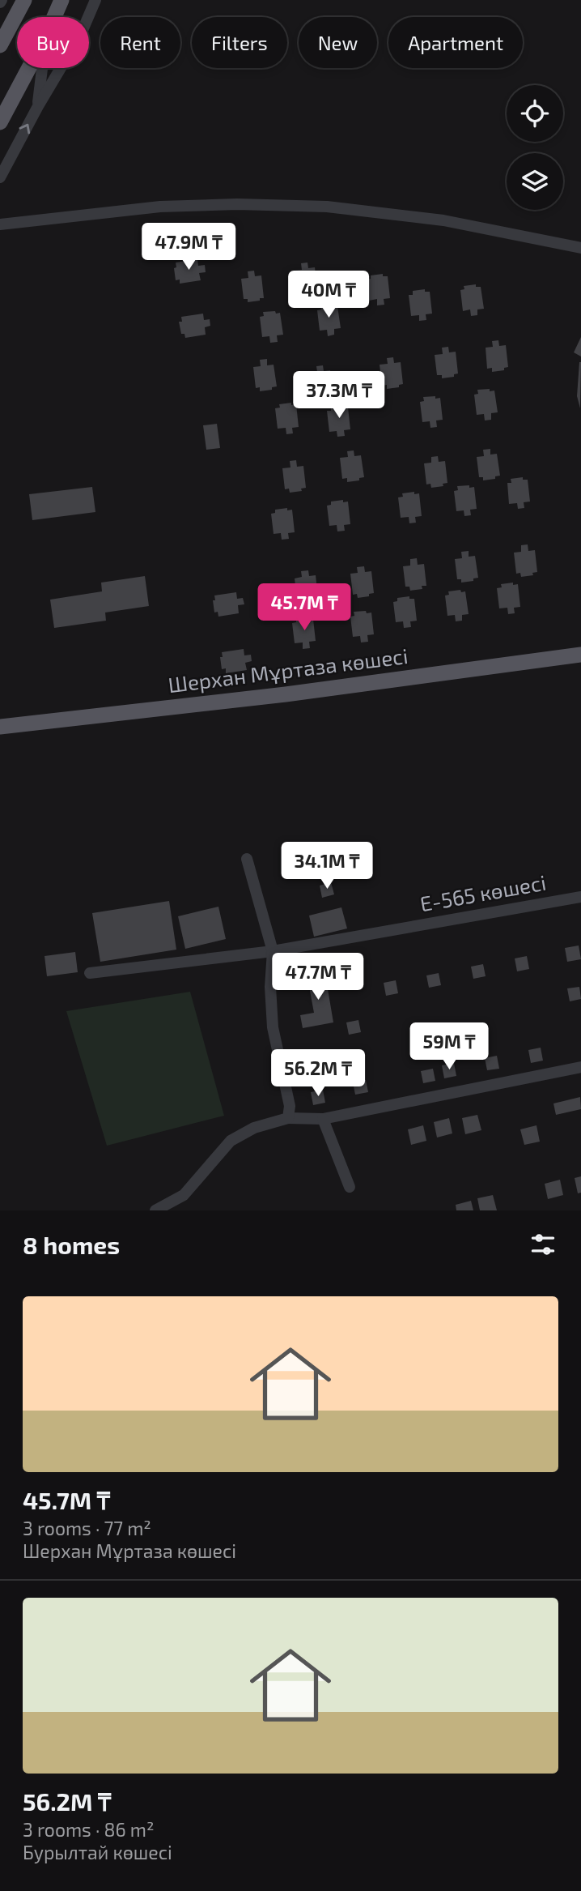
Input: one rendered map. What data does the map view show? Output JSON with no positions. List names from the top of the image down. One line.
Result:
{"streets":{"main road":["Шерхан Мұртаза көшесі"],"street":["Е-565 көшесі"]},"page":{"chip":["Buy","Rent","Filters","New","Apartment"],"price":["47.9M ₸","40M ₸","37.3M ₸","45.7M ₸","34.1M ₸","47.7M ₸","59M ₸","56.2M ₸"],"heading":"8 homes","list":[{"name":"45.7M ₸","note":"3 rooms · 77 m² · Шерхан Мұртаза көшесі"},{"name":"56.2M ₸","note":"3 rooms · 86 m² · Бурылтай көшесі"}]}}
